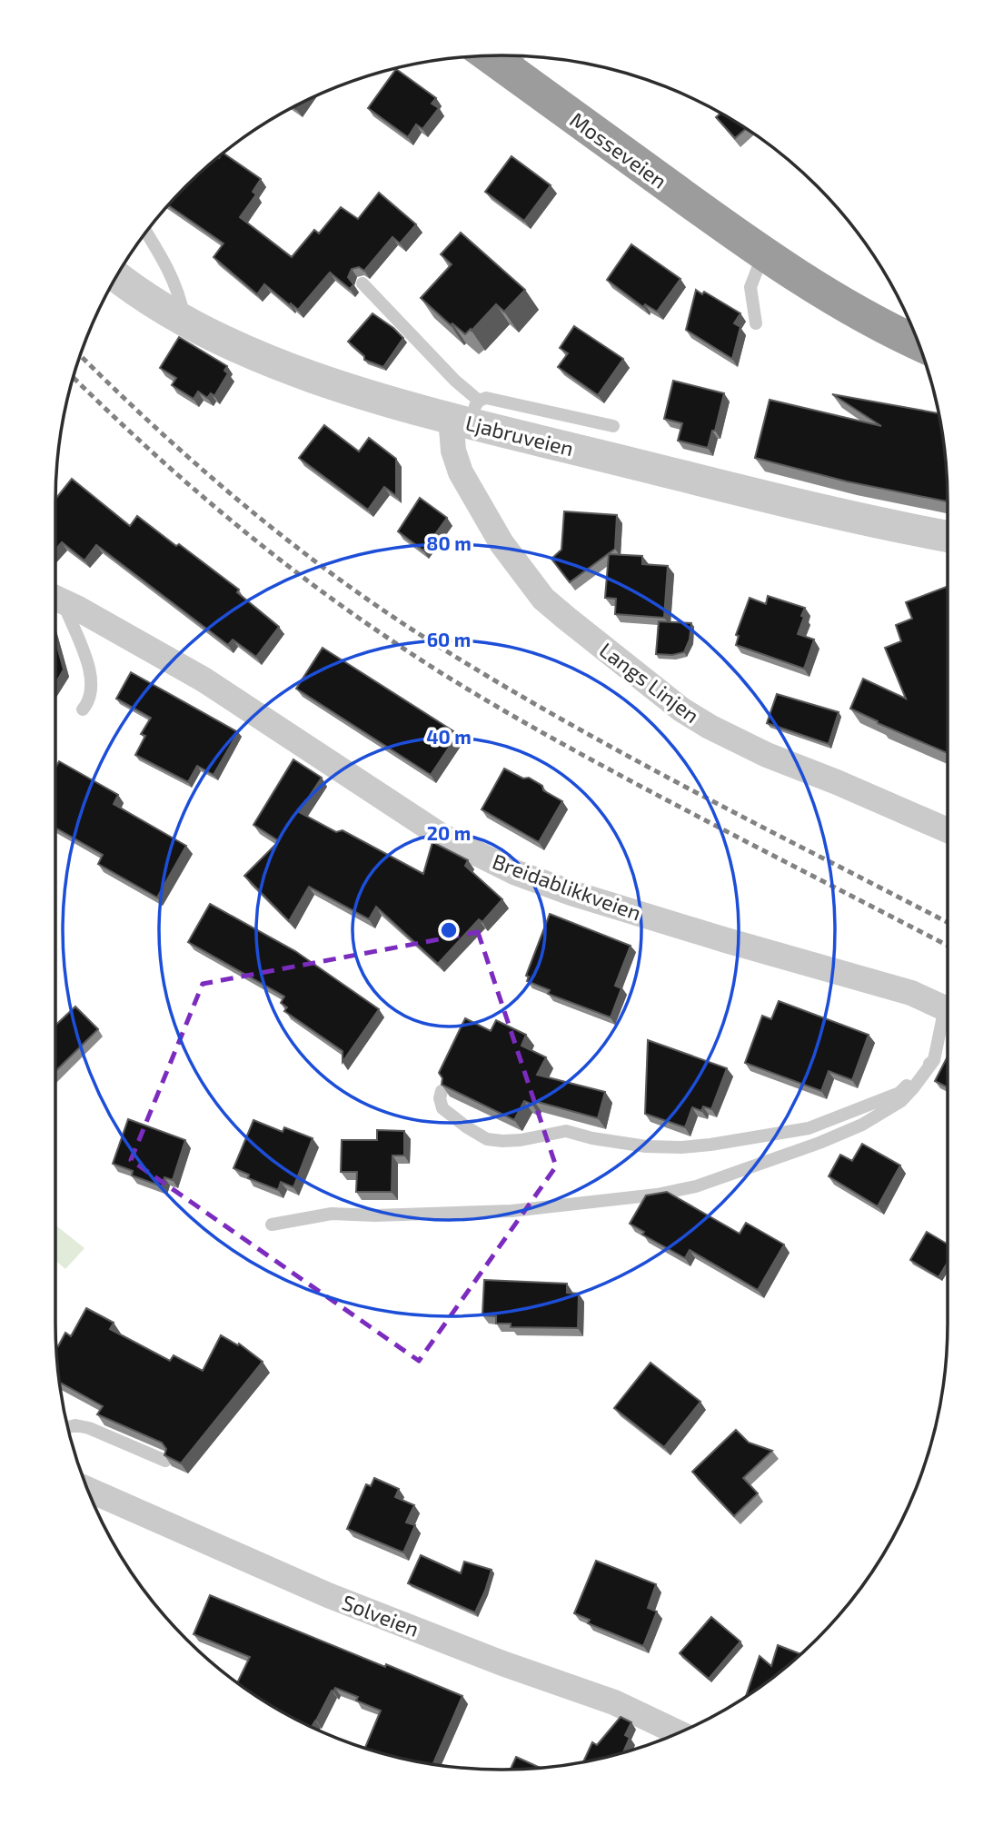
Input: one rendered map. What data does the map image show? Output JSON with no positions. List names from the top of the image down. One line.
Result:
{"streets":{"highway":["Mosseveien"],"street":["Ljabruveien","Langs Linjen","Breidablikkveien","Solveien"]},"crossings":[["Ljabruveien","Langs Linjen"]],"rings":["80 m","60 m","40 m","20 m"]}
